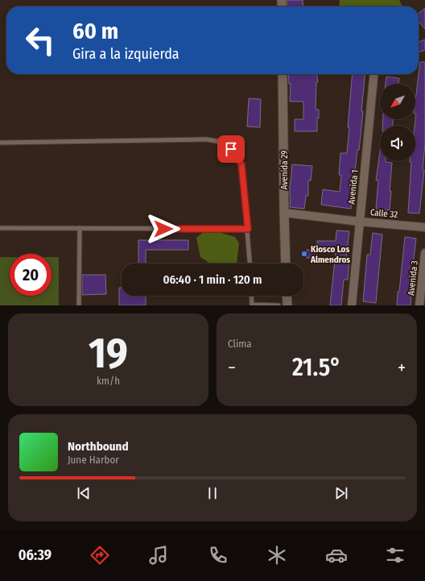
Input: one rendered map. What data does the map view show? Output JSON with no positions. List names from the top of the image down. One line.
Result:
{"streets":{"main road":["Avenida 29"],"street":["Avenida 1","Calle 32","Avenida 3"]},"crossings":[["Avenida 29","Calle 32"],["Avenida 1","Calle 32"]],"places":["Kiosco Los Almendros"],"north":"bottom left","page":{"turn":["60 m","Gira a la izquierda"],"limit":"20","trip":"06:40 · 1 min · 120 m","tile":[["19","km/h"],"Clima"],"heat":["−","21.5°","+"],"song":["Northbound","June Harbor"],"tabs":"06:39"}}
